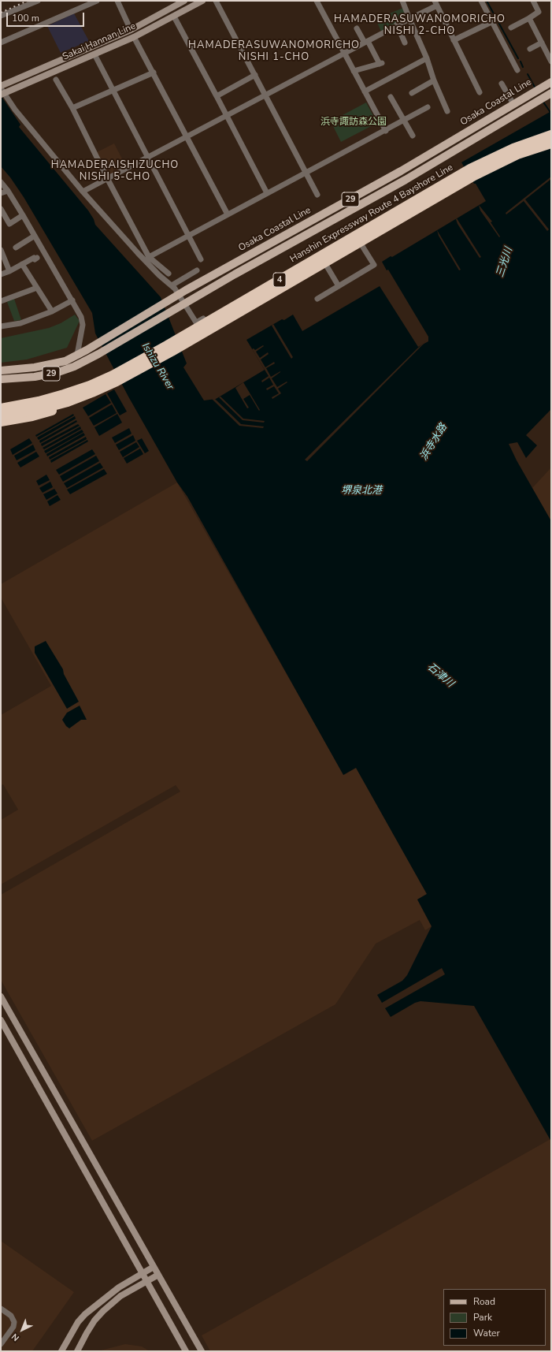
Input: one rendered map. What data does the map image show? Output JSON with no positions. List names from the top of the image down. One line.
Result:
{"streets":{"highway":["Hanshin Expressway Route 4 Bayshore Line","4"],"main road":["Osaka Coastal Line","29"],"street":["Sakai Hannan Line"]},"districts":["HAMADERASUWANOMORICHO NISHI 2-CHO","HAMADERASUWANOMORICHO NISHI 1-CHO","HAMADERAISHIZUCHO NISHI 5-CHO"],"water":["三光川","Ishizu River","浜寺水路","堺泉北港","石津川"],"parks":["浜寺諏訪森公園"],"legend":["Road","Park","Water"],"scale_bar":"100 m","north":"bottom left"}
